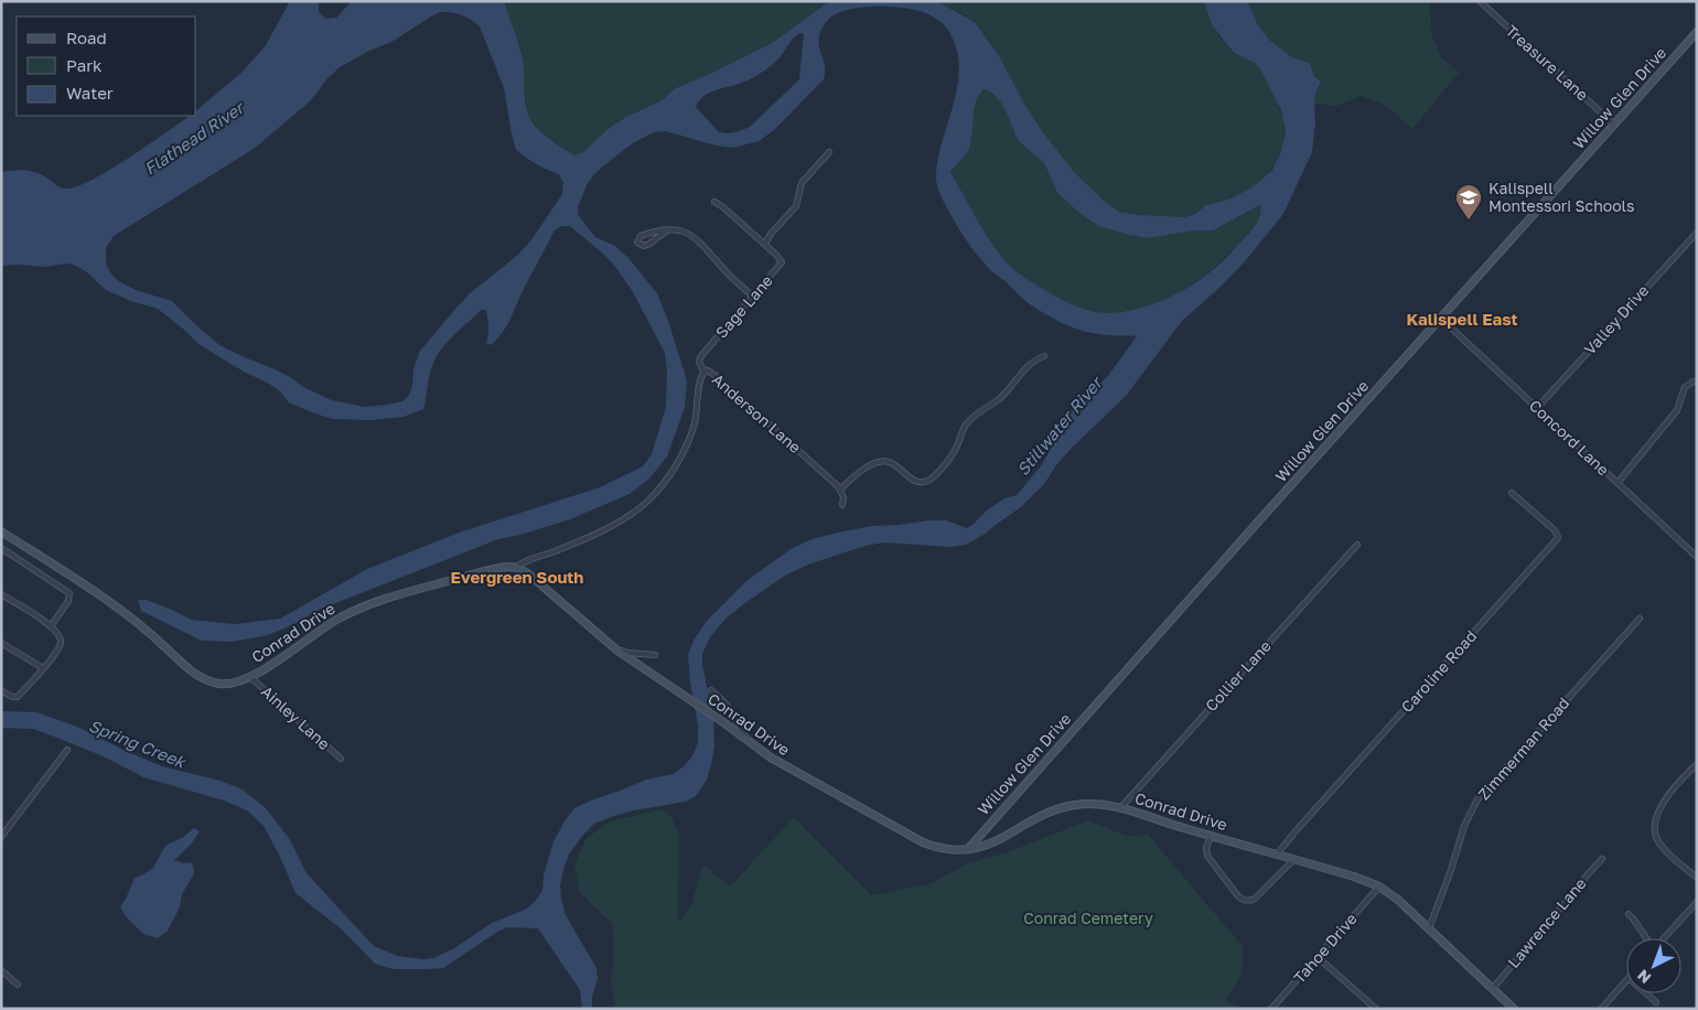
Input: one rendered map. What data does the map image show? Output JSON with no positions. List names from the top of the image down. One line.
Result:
{"streets":{"main road":["Willow Glen Drive","Conrad Drive"],"street":["Treasure Lane","Sage Lane","Valley Drive","Anderson Lane","Concord Lane","Caroline Road","Collier Lane","Ainley Lane","Zimmerman Road","Lawrence Lane","Tahoe Drive"]},"crossings":[["Treasure Lane","Willow Glen Drive"],["Willow Glen Drive","Concord Lane"],["Willow Glen Drive","Conrad Drive"],["Sage Lane","Anderson Lane"],["Valley Drive","Concord Lane"],["Anderson Lane","Conrad Drive"],["Conrad Drive","Caroline Road"],["Conrad Drive","Collier Lane"],["Conrad Drive","Ainley Lane"],["Conrad Drive","Zimmerman Road"],["Conrad Drive","Lawrence Lane"],["Conrad Drive","Tahoe Drive"]],"districts":["Kalispell East","Evergreen South"],"water":["Flathead River","Stillwater River","Spring Creek"],"parks":["Conrad Cemetery"],"places":{"school or university":["Kalispell Montessori Schools"]},"legend":["Road","Park","Water"],"north":"bottom left"}
